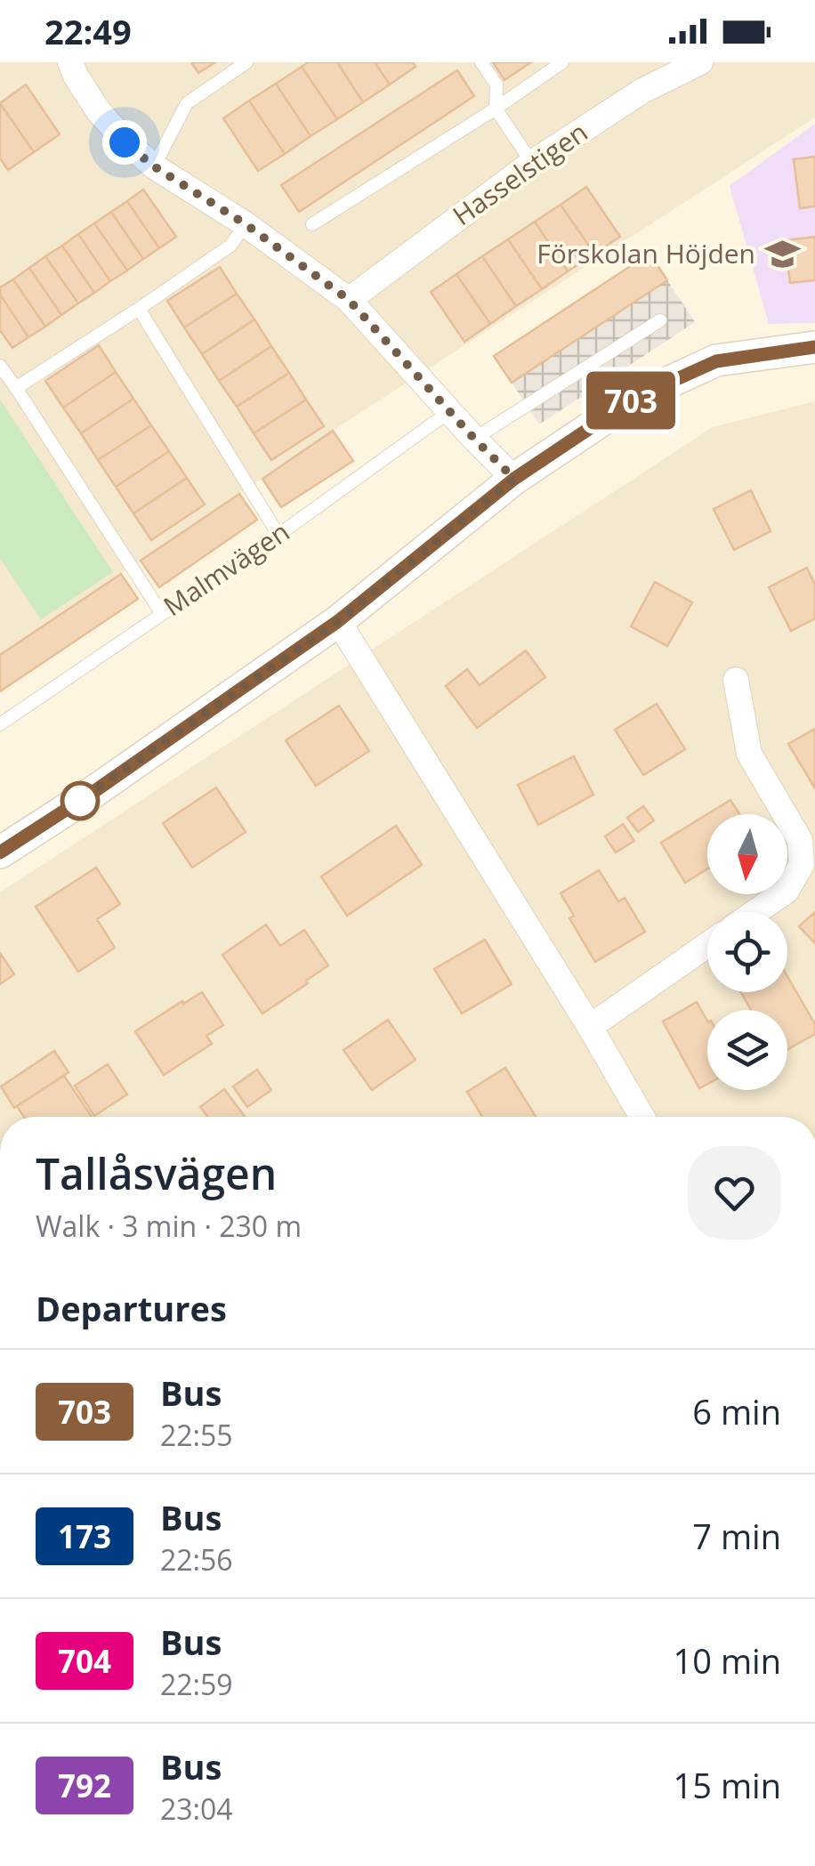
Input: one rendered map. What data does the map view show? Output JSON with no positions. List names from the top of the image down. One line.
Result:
{"streets":{"street":["Hasselstigen"],"lane":["Malmvägen"]},"places":{"school or university":["Förskolan Höjden"]},"lines":["bus line 703"],"north":"bottom","page":{"status":"22:49","on_map":"703","heading":[["Tallåsvägen","Walk · 3 min · 230 m"],"Departures"],"list":[{"mark":"703","name":"Bus","note":"22:55","value":"6 min"},{"mark":"173","name":"Bus","note":"22:56","value":"7 min"},{"mark":"704","name":"Bus","note":"22:59","value":"10 min"},{"mark":"792","name":"Bus","note":"23:04","value":"15 min"}]}}
